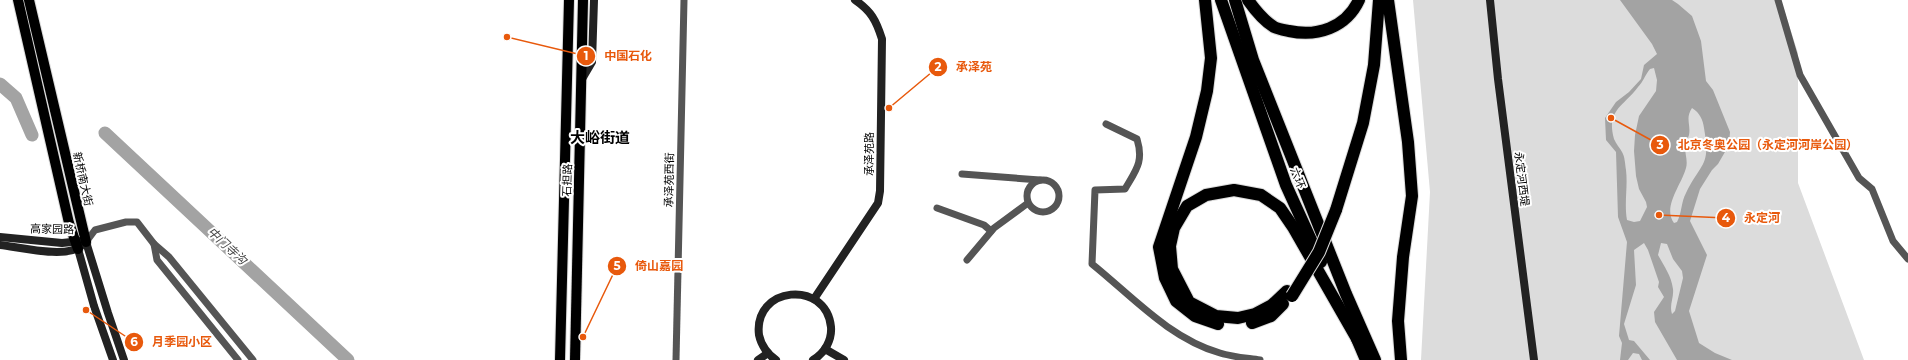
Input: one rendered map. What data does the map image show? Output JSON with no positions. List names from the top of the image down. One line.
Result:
{"streets":{"highway":["六环"],"main road":["新桥南大街","石担路"],"street":["承泽苑路","永定河西堤","承泽苑西街","高家园路"]},"crossings":[["新桥南大街","高家园路"]],"districts":["大峪街道"],"water":["中门寺沟"],"places":["中国石化","承泽苑","北京冬奥公园（永定河河岸公园）","永定河","月季园小区","倚山嘉园"]}
